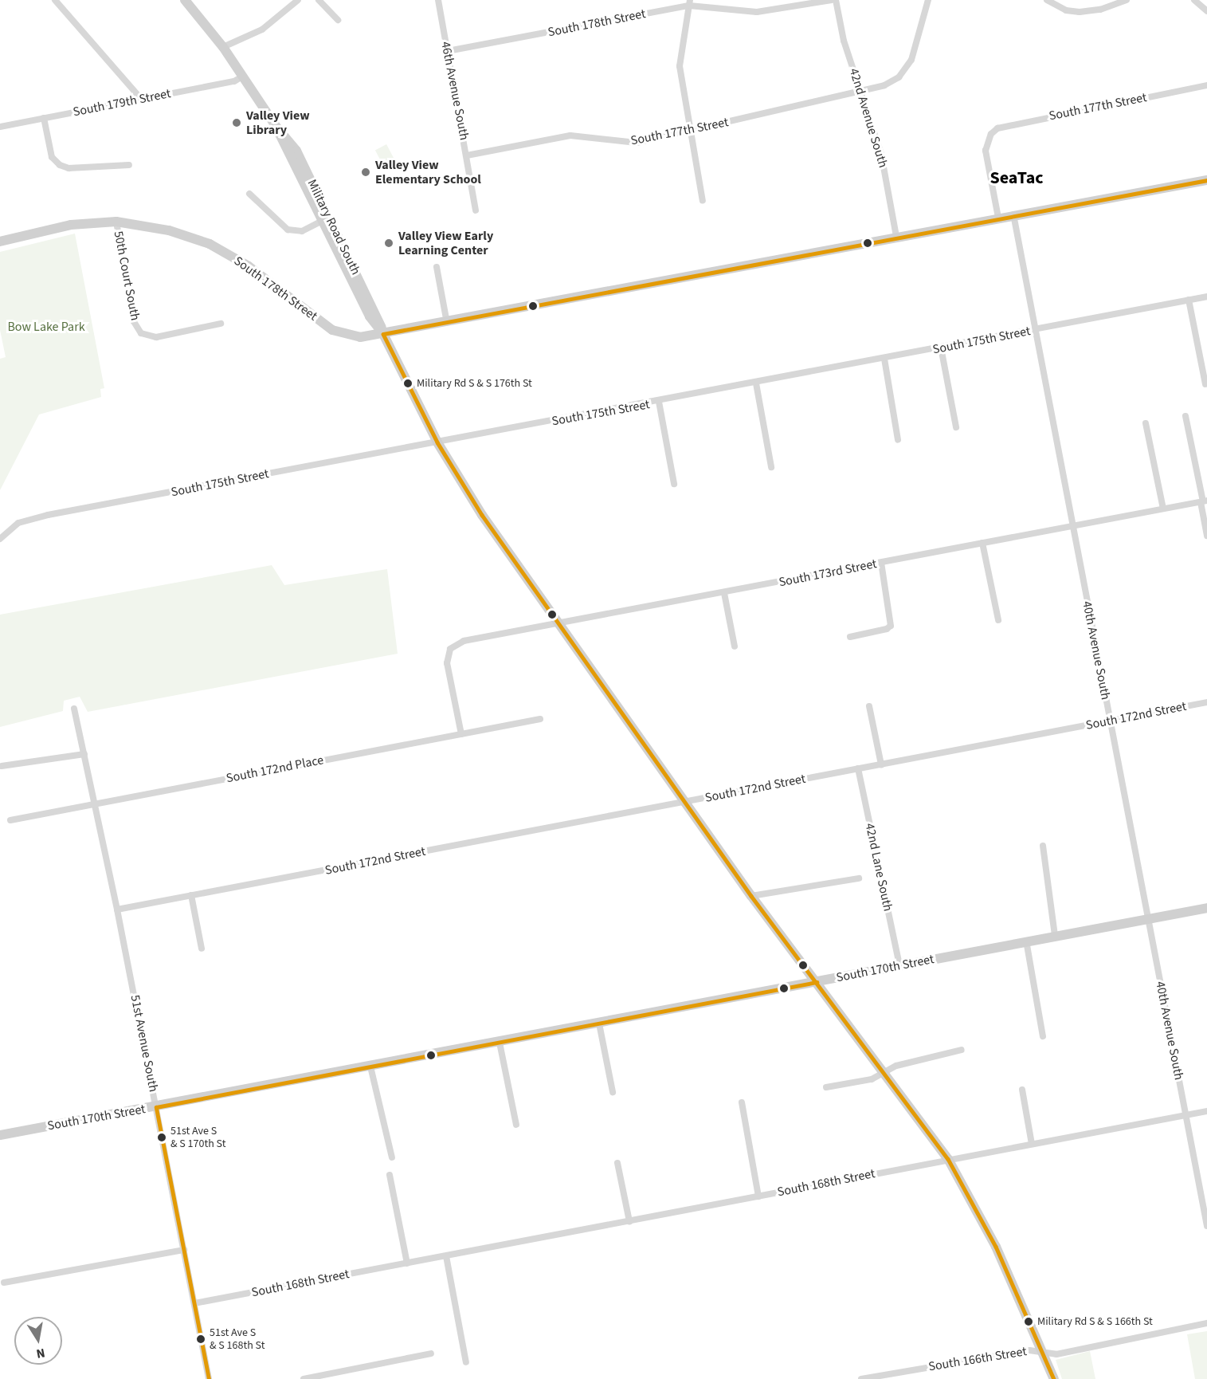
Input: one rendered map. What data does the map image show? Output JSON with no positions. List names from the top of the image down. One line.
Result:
{"streets":{"street":["South 178th Street","46th Avenue South","South 179th Street","South 177th Street","42nd Avenue South","Military Road South","50th Court South","South 175th Street","South 173rd Street","40th Avenue South","South 172nd Street","South 172nd Place","42nd Lane South","South 170th Street","51st Avenue South","South 168th Street","South 166th Street"]},"crossings":[["South 178th Street","46th Avenue South"],["South 178th Street","South 177th Street"],["South 178th Street","42nd Avenue South"],["South 178th Street","Military Road South"],["South 178th Street","50th Court South"],["South 178th Street","40th Avenue South"],["46th Avenue South","South 177th Street"],["South 179th Street","Military Road South"],["South 177th Street","42nd Avenue South"],["Military Road South","South 175th Street"],["Military Road South","South 173rd Street"],["Military Road South","South 172nd Street"],["Military Road South","South 170th Street"],["Military Road South","South 168th Street"],["Military Road South","South 166th Street"],["South 175th Street","40th Avenue South"],["South 173rd Street","40th Avenue South"],["South 173rd Street","South 172nd Place"],["40th Avenue South","South 172nd Street"],["40th Avenue South","South 170th Street"],["40th Avenue South","South 168th Street"],["South 172nd Street","42nd Lane South"],["South 172nd Street","51st Avenue South"],["South 172nd Place","51st Avenue South"],["42nd Lane South","South 170th Street"],["South 170th Street","51st Avenue South"],["51st Avenue South","South 168th Street"]],"districts":["SeaTac"],"parks":["Bow Lake Park"],"places":["Valley View Library","Valley View Elementary School","Valley View Early Learning Center","Military Rd S & S 176th St","51st Ave S & S 170th St","Military Rd S & S 166th St","51st Ave S & S 168th St"],"north":"bottom"}
